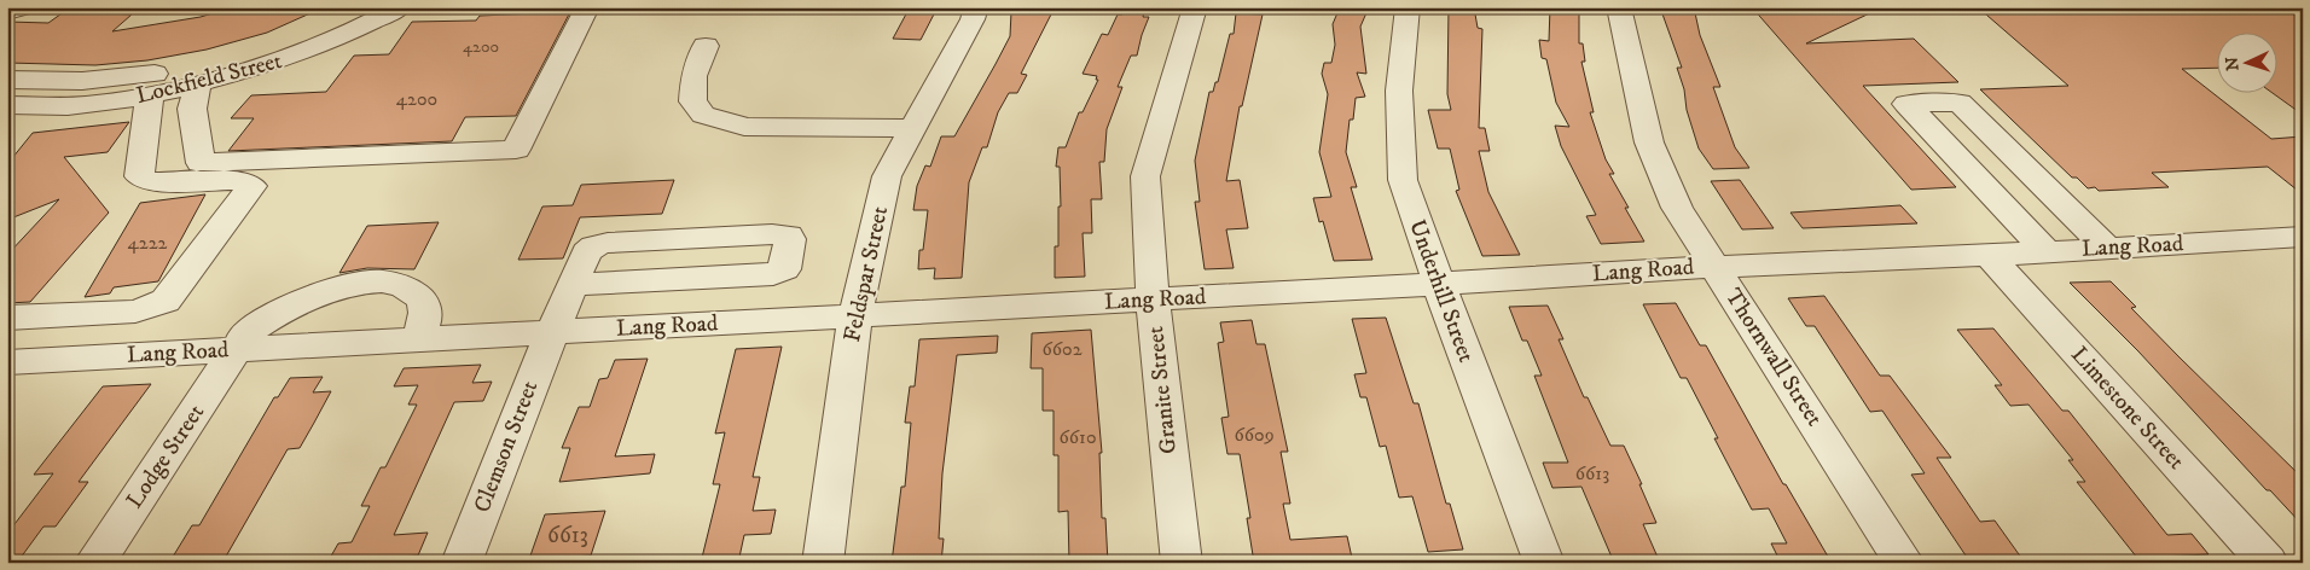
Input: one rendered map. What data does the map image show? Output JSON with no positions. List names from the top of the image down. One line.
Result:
{"streets":{"street":["Lockfield Street","Lang Road","Feldspar Street","Underhill Street","Thornwall Street","Granite Street","Limestone Street","Clemson Street","Lodge Street"]},"crossings":[["Lang Road","Feldspar Street"],["Lang Road","Underhill Street"],["Lang Road","Thornwall Street"],["Lang Road","Granite Street"],["Lang Road","Limestone Street"],["Lang Road","Clemson Street"],["Lang Road","Lodge Street"]],"house_numbers":["4200","4200","4222","6602","6609","6610","6613","6613"],"north":"left"}
